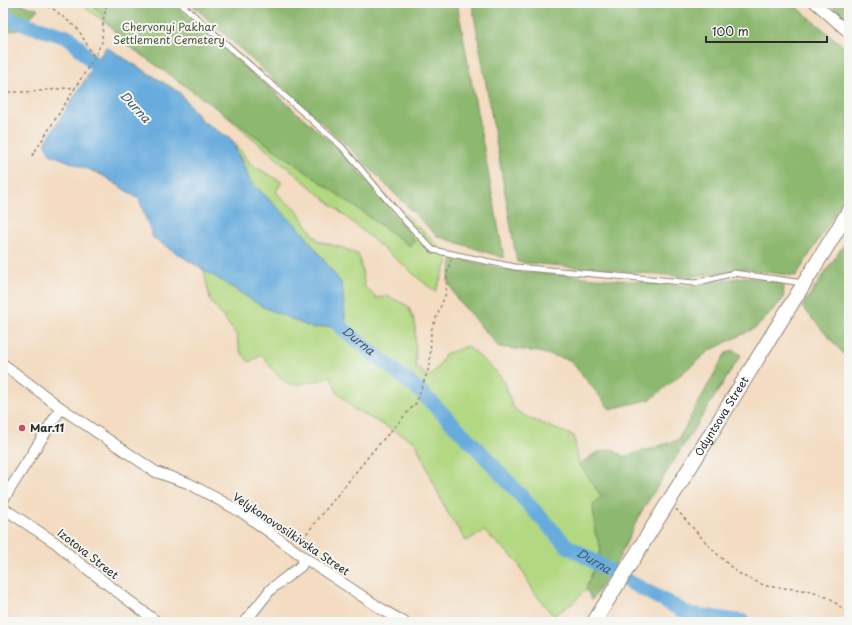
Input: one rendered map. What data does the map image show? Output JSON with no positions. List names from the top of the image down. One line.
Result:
{"streets":{"main road":["Odyntsova Street"],"street":["Velykonovosilkivska Street","Izotova Street"]},"water":["Durna"],"parks":["Chervonyi Pakhar Settlement Cemetery"],"places":["Маг.11"],"scale_bar":"100 m"}
